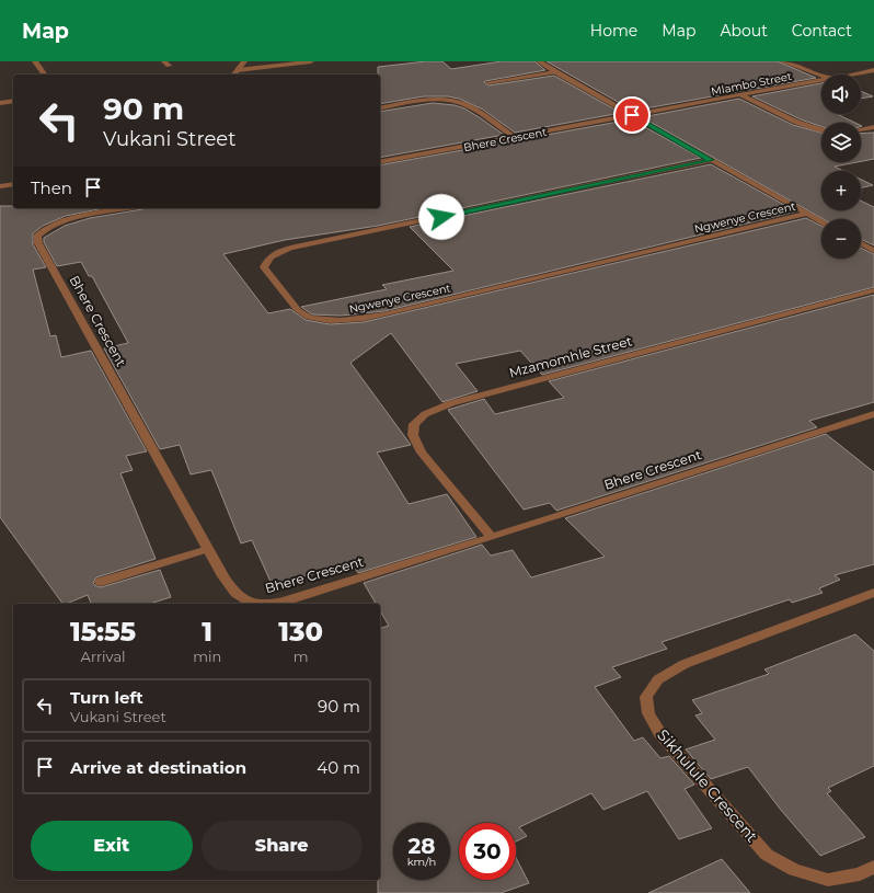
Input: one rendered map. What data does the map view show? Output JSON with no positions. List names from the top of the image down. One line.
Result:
{"streets":{"street":["Mlambo Street","Bhere Crescent","Ngwenye Crescent","Mzamomhle Street","Sikhulule Crescent"]},"crossings":[["Mlambo Street","Bhere Crescent"],["Bhere Crescent","Mzamomhle Street"]],"page":{"header":"Map","nav":["Home","Map","About","Contact"],"map_buttons":["+","−"],"turn":["90 m","Vukani Street"],"then":"Then","eta":["15:55","Arrival","1","min","130","m"],"list":[{"name":"Turn left","note":"Vukani Street","value":"90 m"},{"name":"Arrive at destination","value":"40 m"}],"buttons":["Exit","Share"],"speed":"28 km/h","limit":"30"}}
